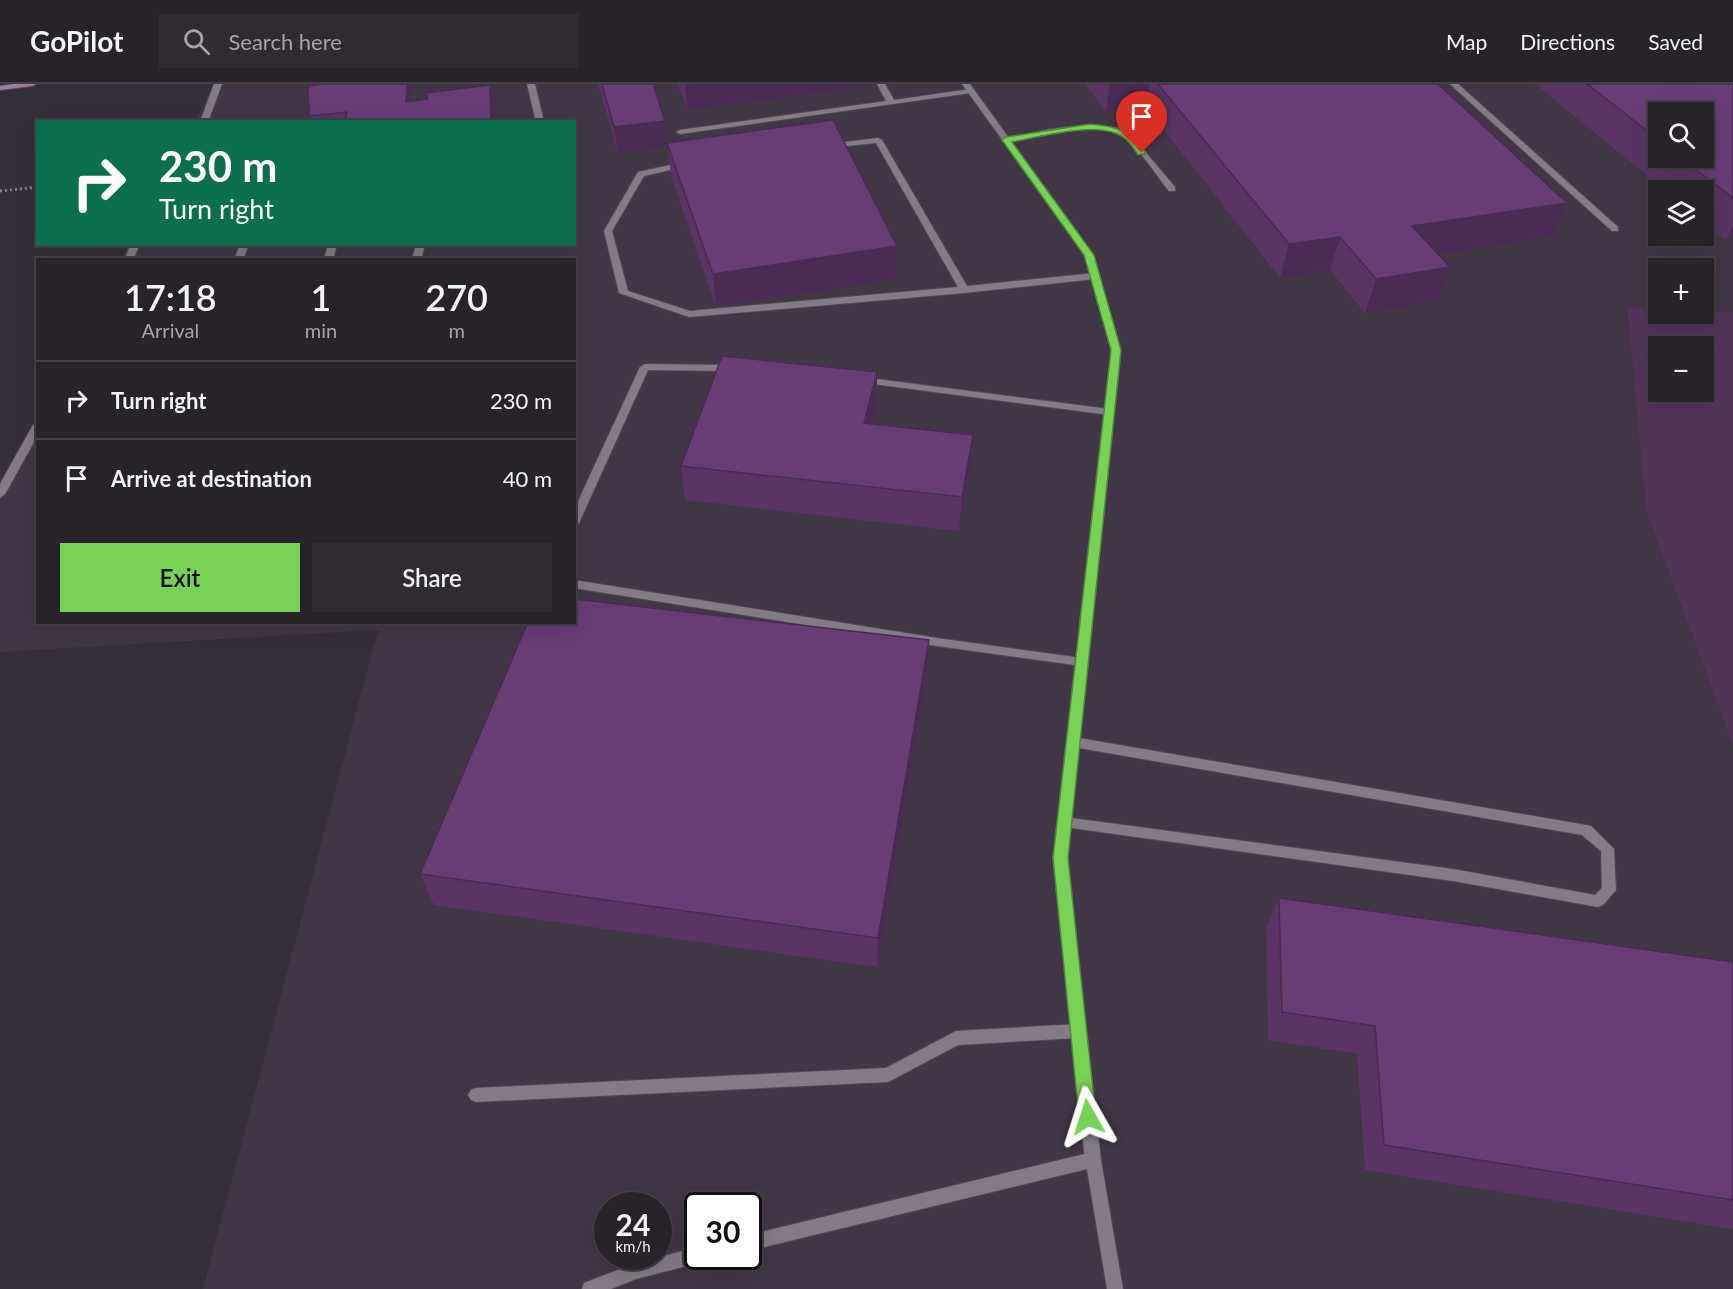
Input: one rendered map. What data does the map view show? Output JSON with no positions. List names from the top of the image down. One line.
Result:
{"page":{"header":"GoPilot","search":"Search here","nav":["Map","Directions","Saved"],"map_buttons":["+","−"],"turn":["230 m","Turn right"],"eta":["17:18","Arrival","1","min","270","m"],"list":[{"name":"Turn right","value":"230 m"},{"name":"Arrive at destination","value":"40 m"}],"buttons":["Exit","Share"],"speed":"24 km/h","limit":"30"}}
